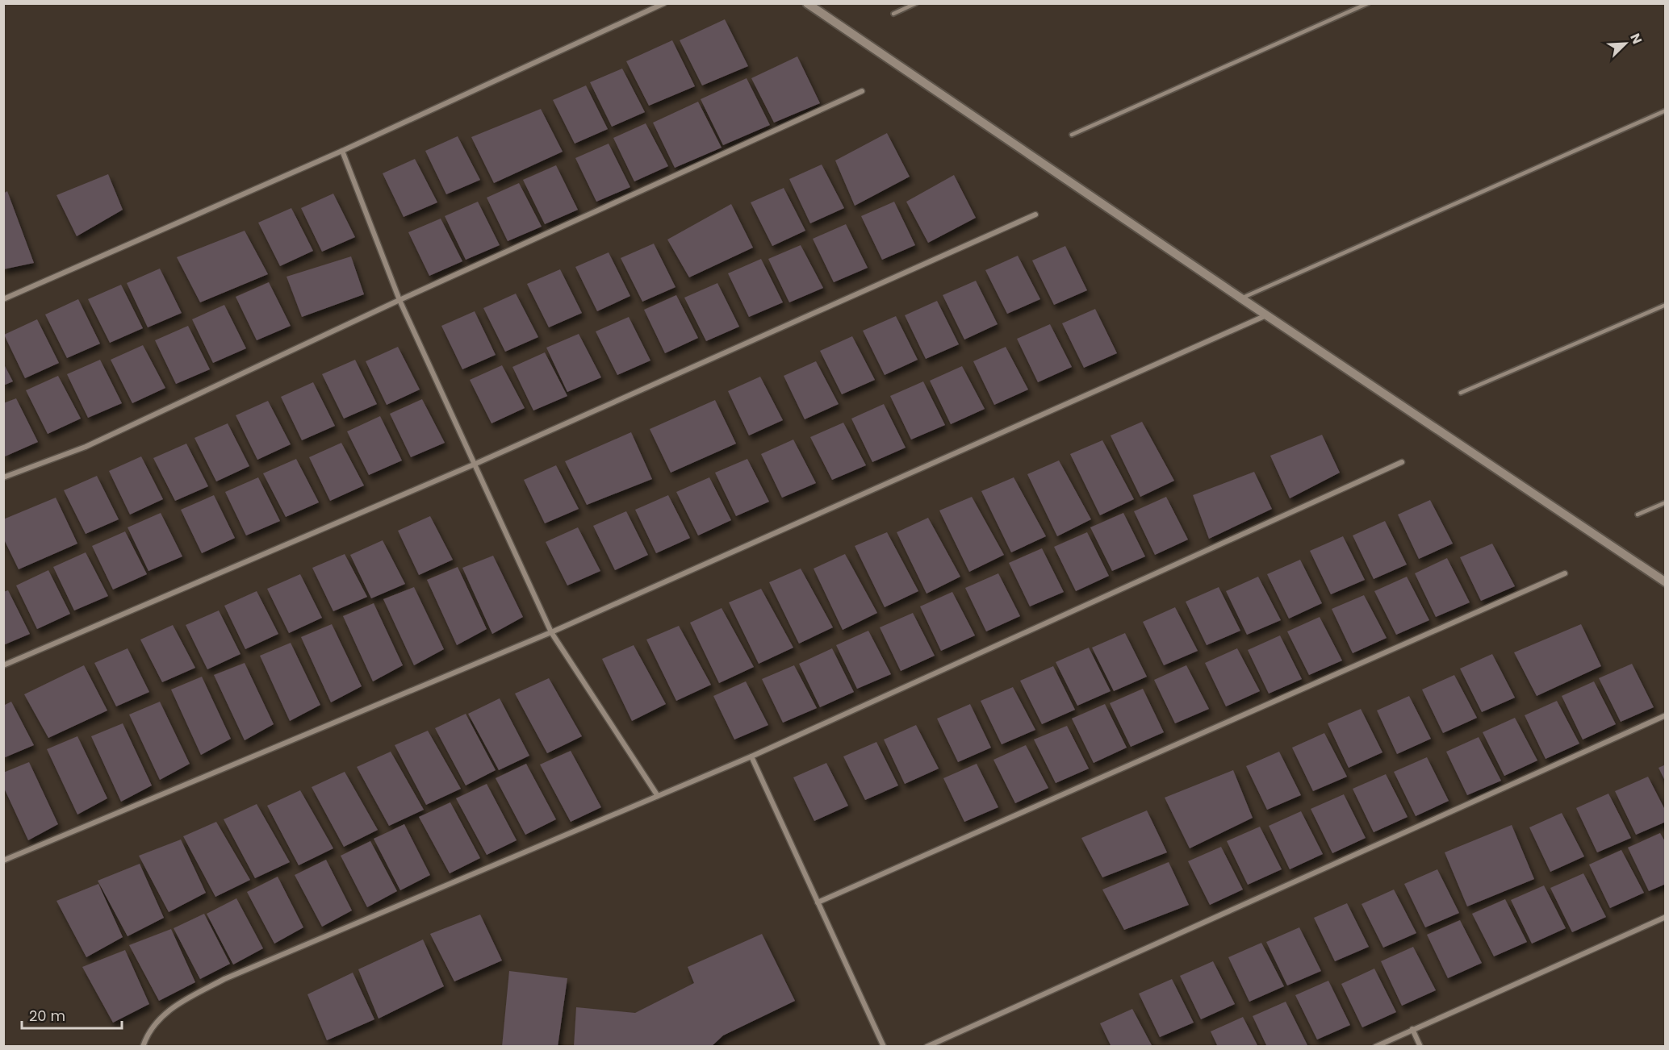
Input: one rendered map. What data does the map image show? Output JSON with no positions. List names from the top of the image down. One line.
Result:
{"scale_bar":"20 m","north":"top right"}
